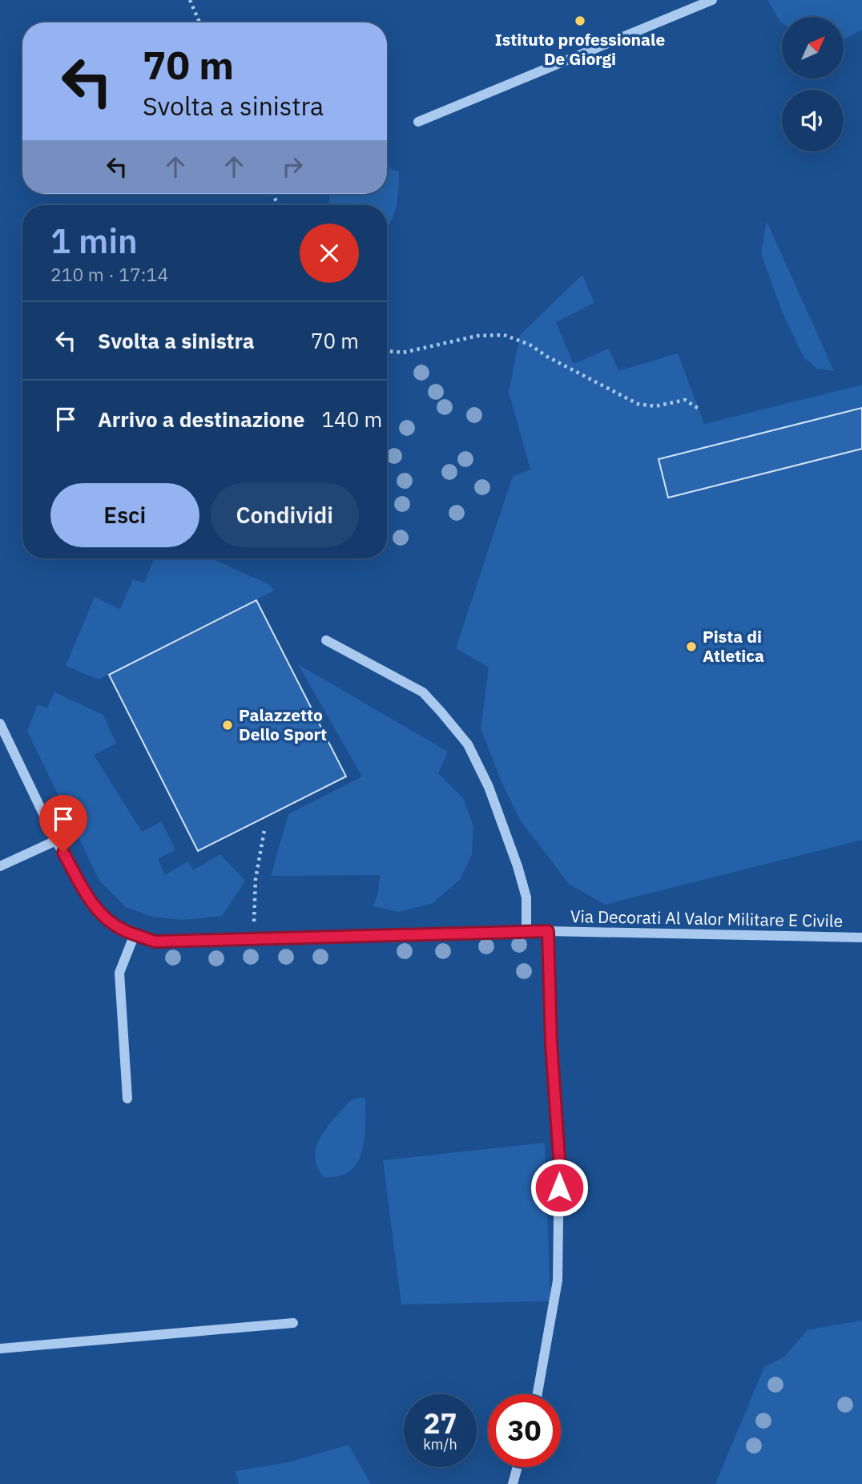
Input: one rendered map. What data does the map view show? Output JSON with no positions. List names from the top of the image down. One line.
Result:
{"streets":{"street":["Via Decorati Al Valor Militare E Civile"]},"places":["Istituto professionale De Giorgi","Pista di Atletica","Palazzetto Dello Sport"],"north":"top right","page":{"turn":["70 m","Svolta a sinistra"],"heading":["1 min","210 m · 17:14"],"list":[{"name":"Svolta a sinistra","value":"70 m"},{"name":"Arrivo a destinazione","value":"140 m"}],"buttons":["Esci","Condividi"],"speed":"27 km/h","limit":"30"}}
